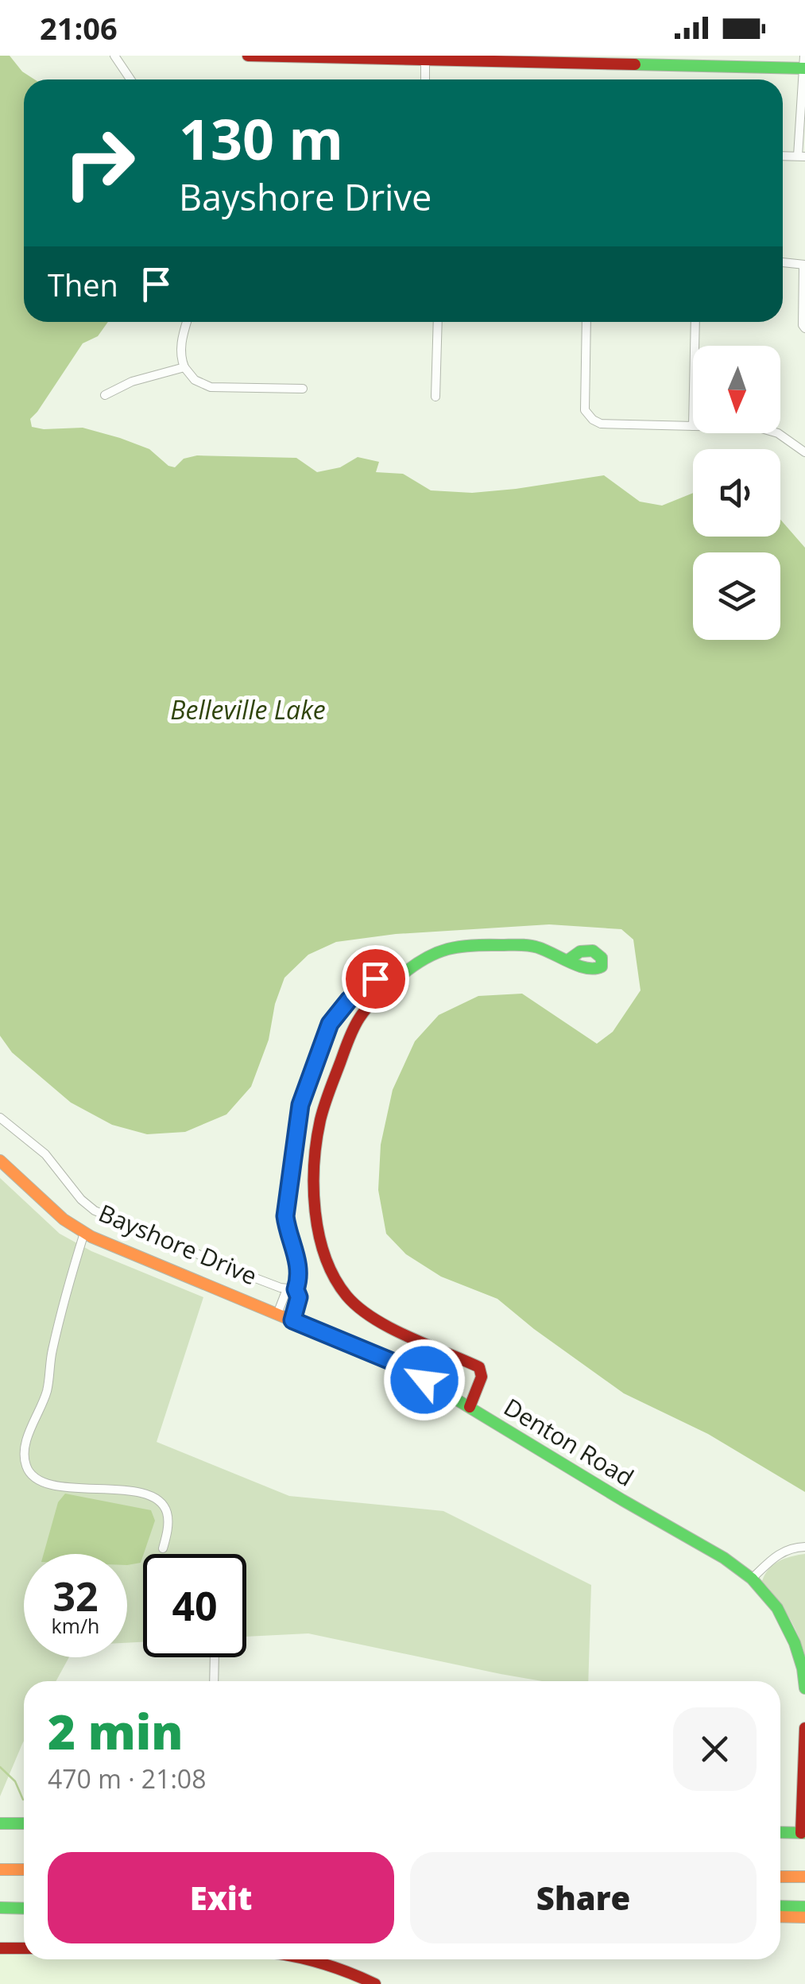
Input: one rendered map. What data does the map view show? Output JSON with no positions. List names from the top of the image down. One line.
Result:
{"streets":{"main road":["Denton Road"],"street":["Bayshore Drive"]},"crossings":[["Bayshore Drive","Denton Road"]],"water":["Belleville Lake"],"north":"bottom","page":{"status":"21:06","turn":["130 m","Bayshore Drive"],"then":"Then","speed":"32 km/h","limit":"40","heading":["2 min","470 m · 21:08"],"buttons":["Exit","Share"]}}
